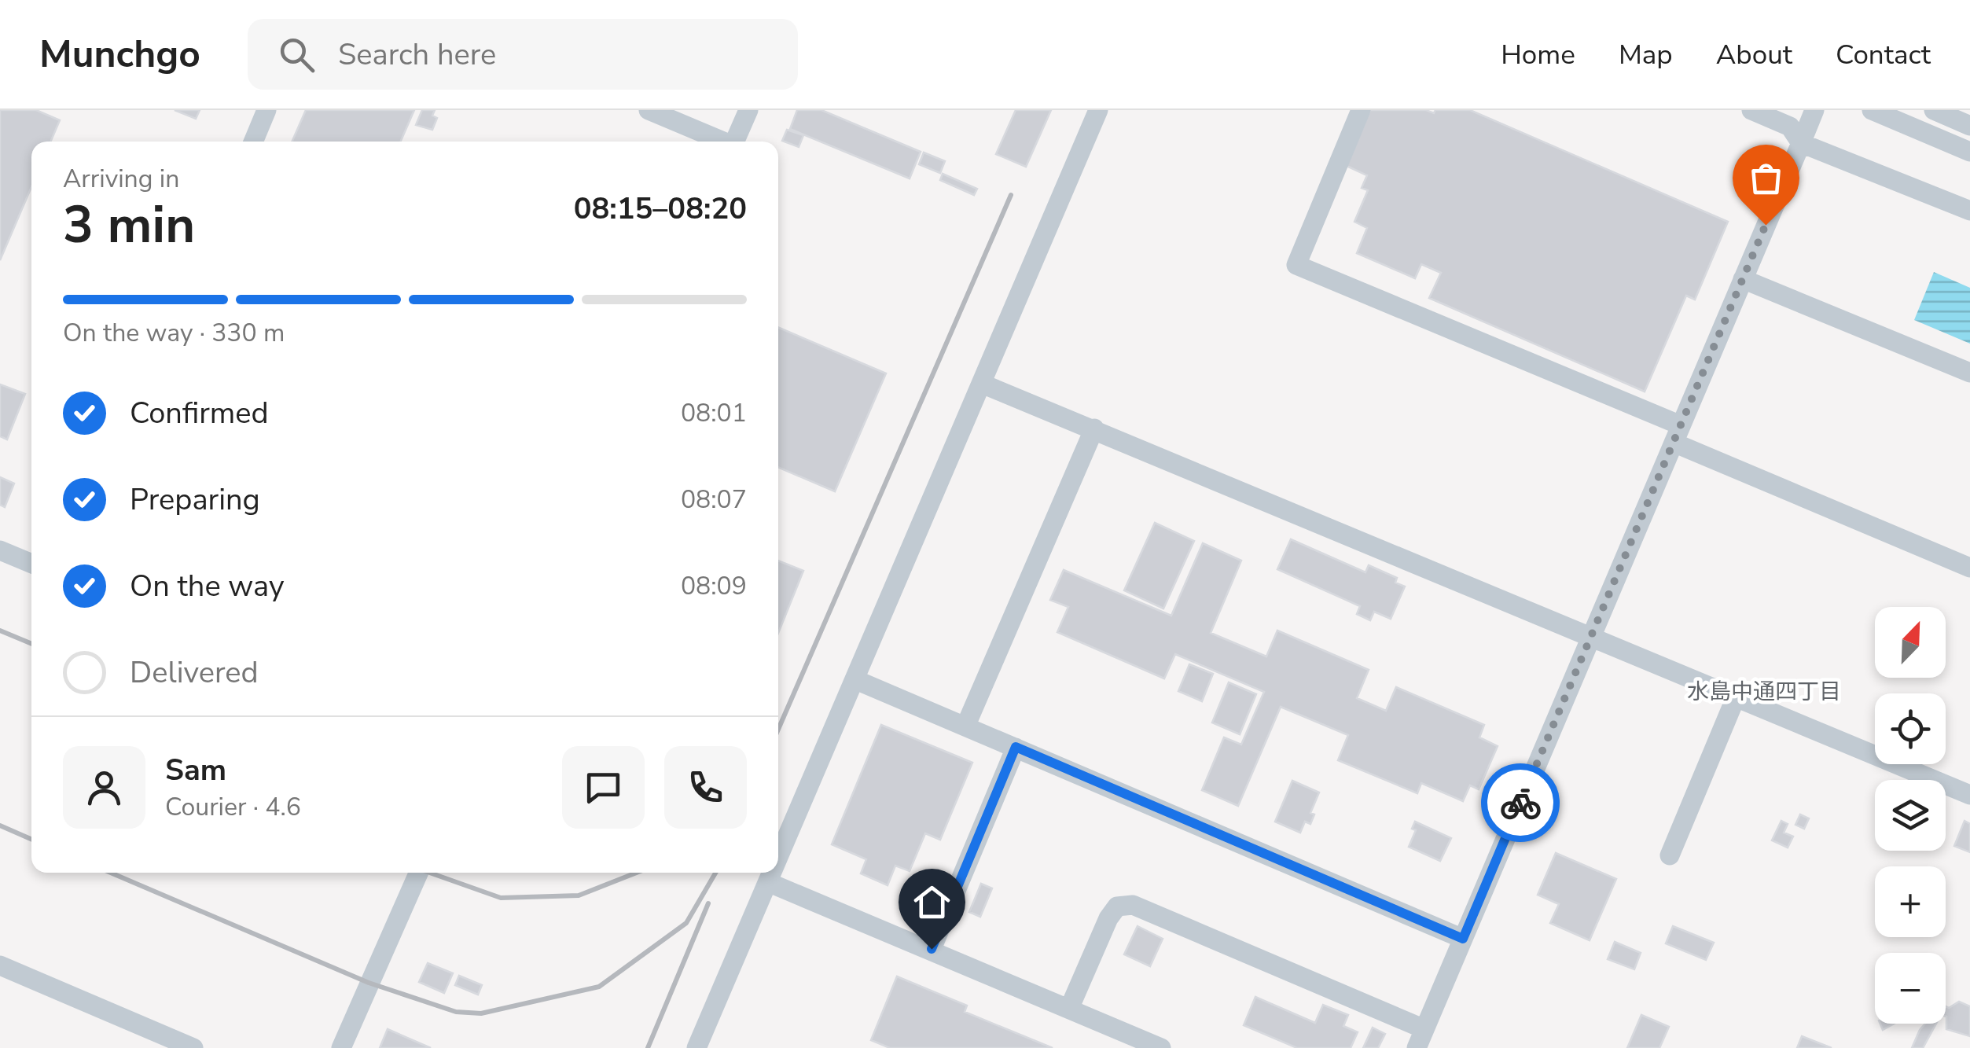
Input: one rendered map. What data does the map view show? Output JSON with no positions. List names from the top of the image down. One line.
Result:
{"districts":["水島中通四丁目"],"north":"top right","page":{"header":"Munchgo","search":"Search here","nav":["Home","Map","About","Contact"],"heading":["3 min","Arriving in","08:15–08:20"],"panel":["Sam","Courier · 4.6"],"bar":"On the way · 330 m","list":[["Confirmed","08:01"],["Preparing","08:07"],["On the way","08:09"],"Delivered"],"map_buttons":["+","−"]}}
